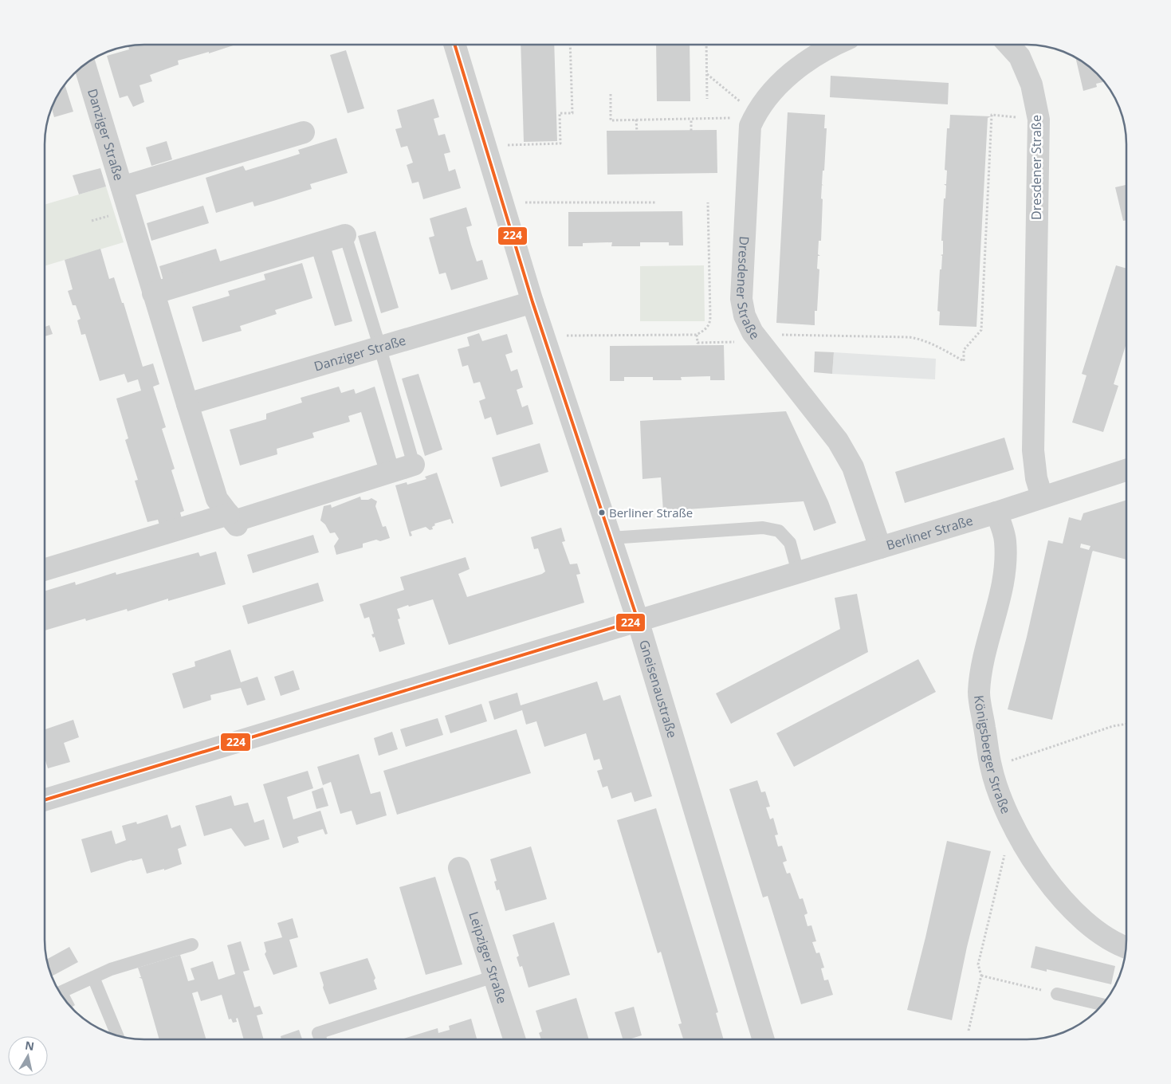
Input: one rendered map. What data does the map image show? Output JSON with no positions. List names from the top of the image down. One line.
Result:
{"streets":{"street":["Danziger Straße","Dresdener Straße","Berliner Straße","Gneisenaustraße","Königsberger Straße","Leipziger Straße"]},"crossings":[["Danziger Straße","Gneisenaustraße"],["Dresdener Straße","Berliner Straße"],["Berliner Straße","Gneisenaustraße"],["Berliner Straße","Königsberger Straße"]],"places":["Berliner Straße"],"lines":["transit line 224"],"north":"top"}
